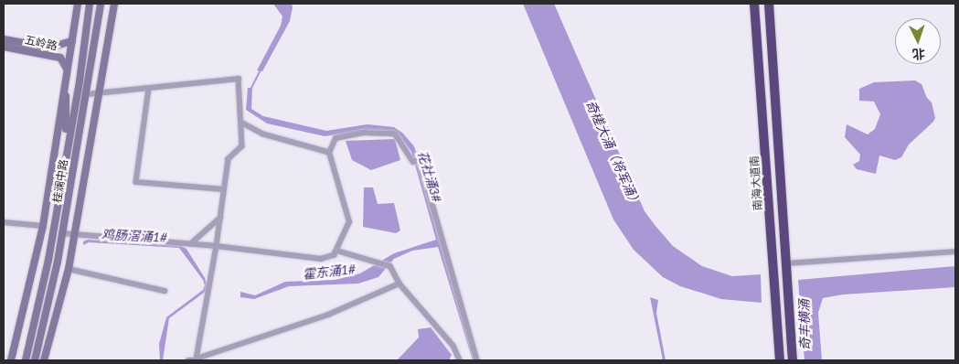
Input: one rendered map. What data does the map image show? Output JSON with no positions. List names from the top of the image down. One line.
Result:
{"streets":{"highway":["南海大道南"],"main road":["五岭路","桂澜中路"]},"water":["奇槎大涌（将军涌）","花社涌3#","鸡肠滘涌1#","霍东涌1#","奇丰横涌"],"north":"bottom"}
